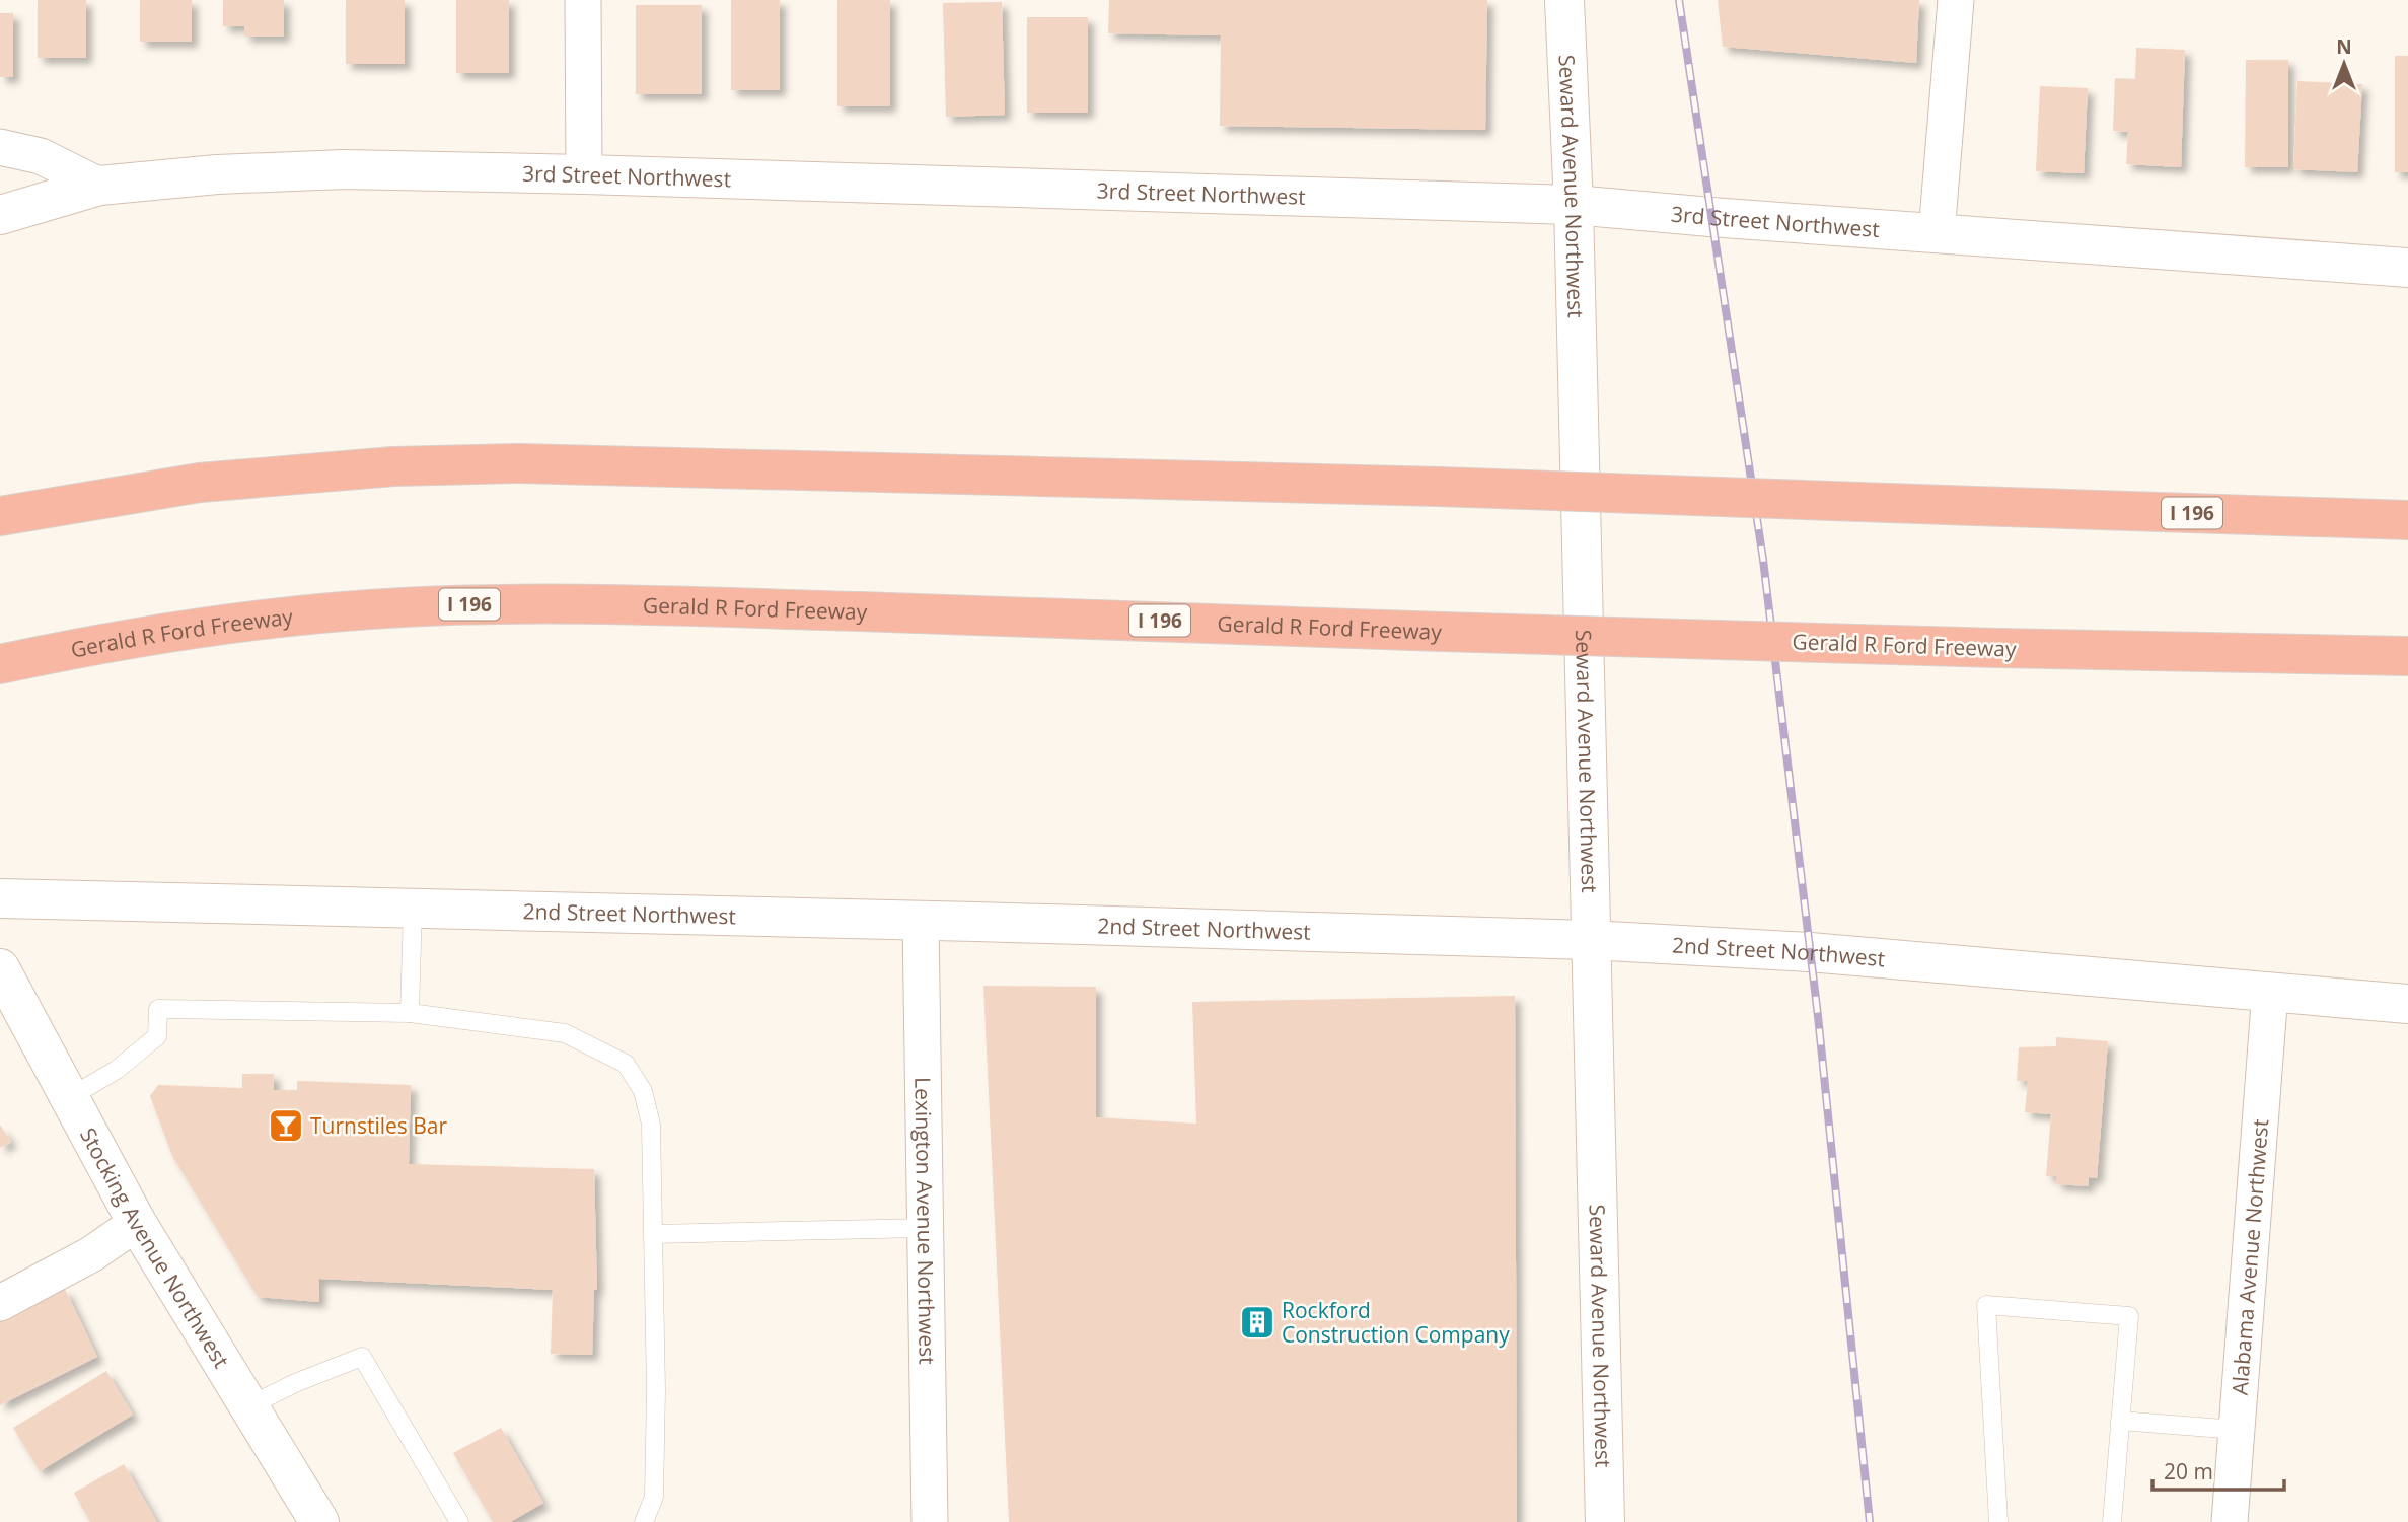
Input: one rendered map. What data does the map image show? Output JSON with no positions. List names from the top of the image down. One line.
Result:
{"streets":{"highway":["I 196","Gerald R Ford Freeway"],"street":["3rd Street Northwest","Seward Avenue Northwest","2nd Street Northwest","Lexington Avenue Northwest","Stocking Avenue Northwest","Alabama Avenue Northwest"]},"crossings":[["3rd Street Northwest","Seward Avenue Northwest"],["Seward Avenue Northwest","2nd Street Northwest"],["2nd Street Northwest","Lexington Avenue Northwest"],["2nd Street Northwest","Alabama Avenue Northwest"]],"places":{"bar":["Turnstiles Bar"],"building":["Rockford Construction Company"]},"scale_bar":"20 m","north":"top"}
